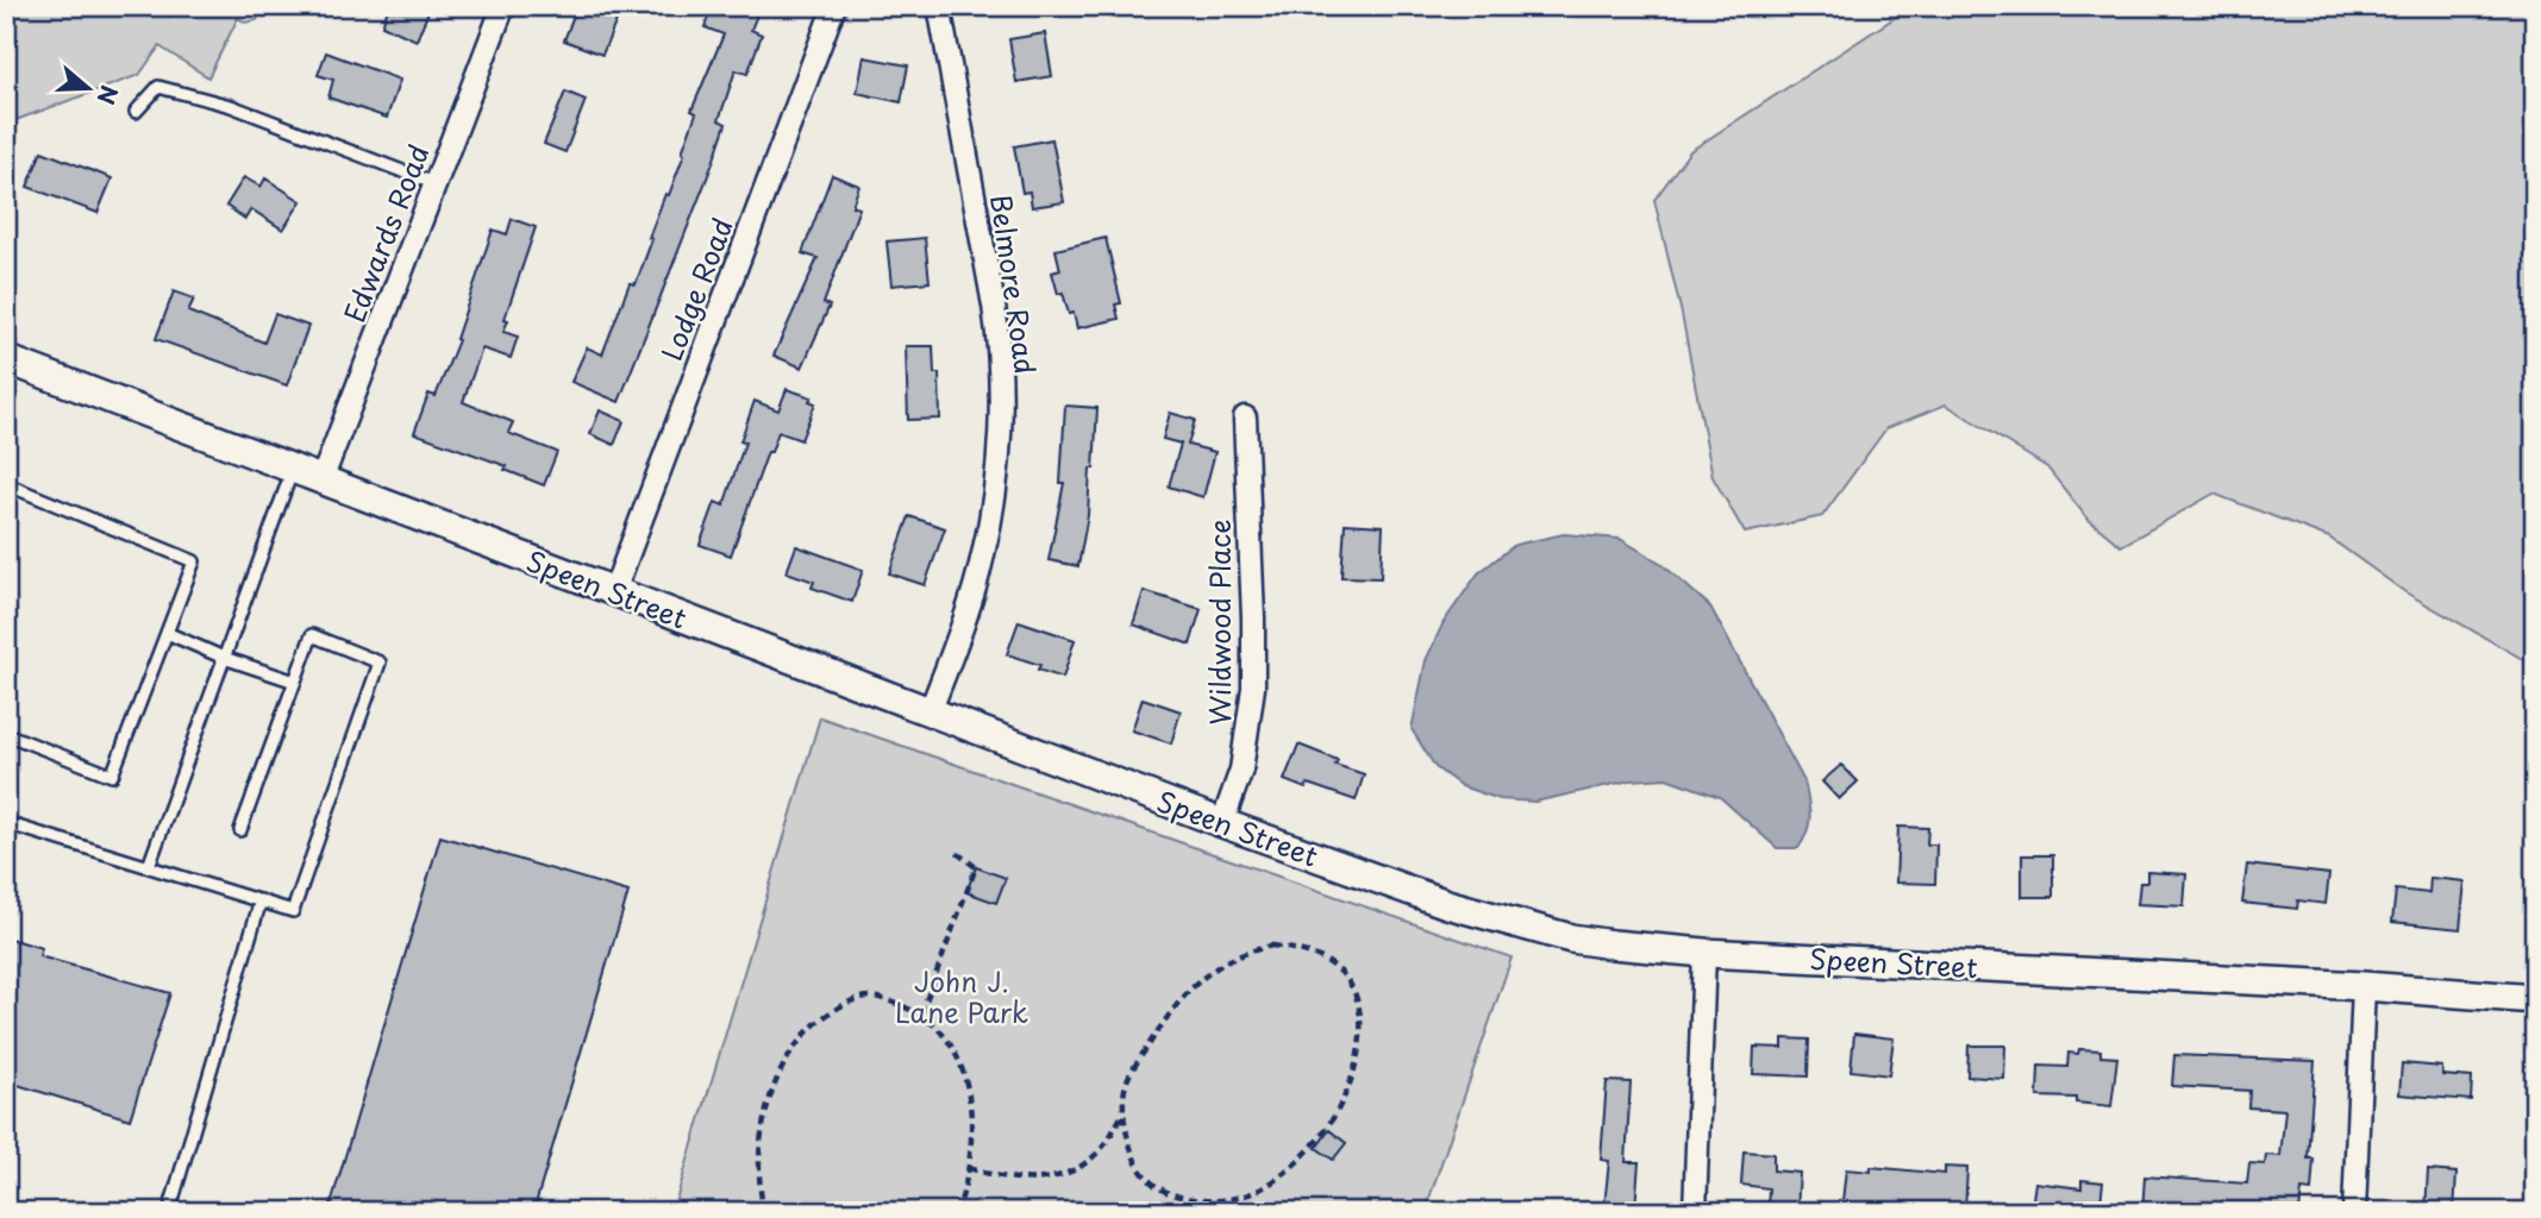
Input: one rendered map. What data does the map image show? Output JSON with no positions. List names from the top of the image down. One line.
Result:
{"streets":{"street":["Edwards Road","Belmore Road","Lodge Road","Speen Street","Wildwood Place"]},"crossings":[["Edwards Road","Speen Street"],["Belmore Road","Speen Street"],["Lodge Road","Speen Street"],["Speen Street","Wildwood Place"]],"parks":["John J. Lane Park"],"north":"right"}
